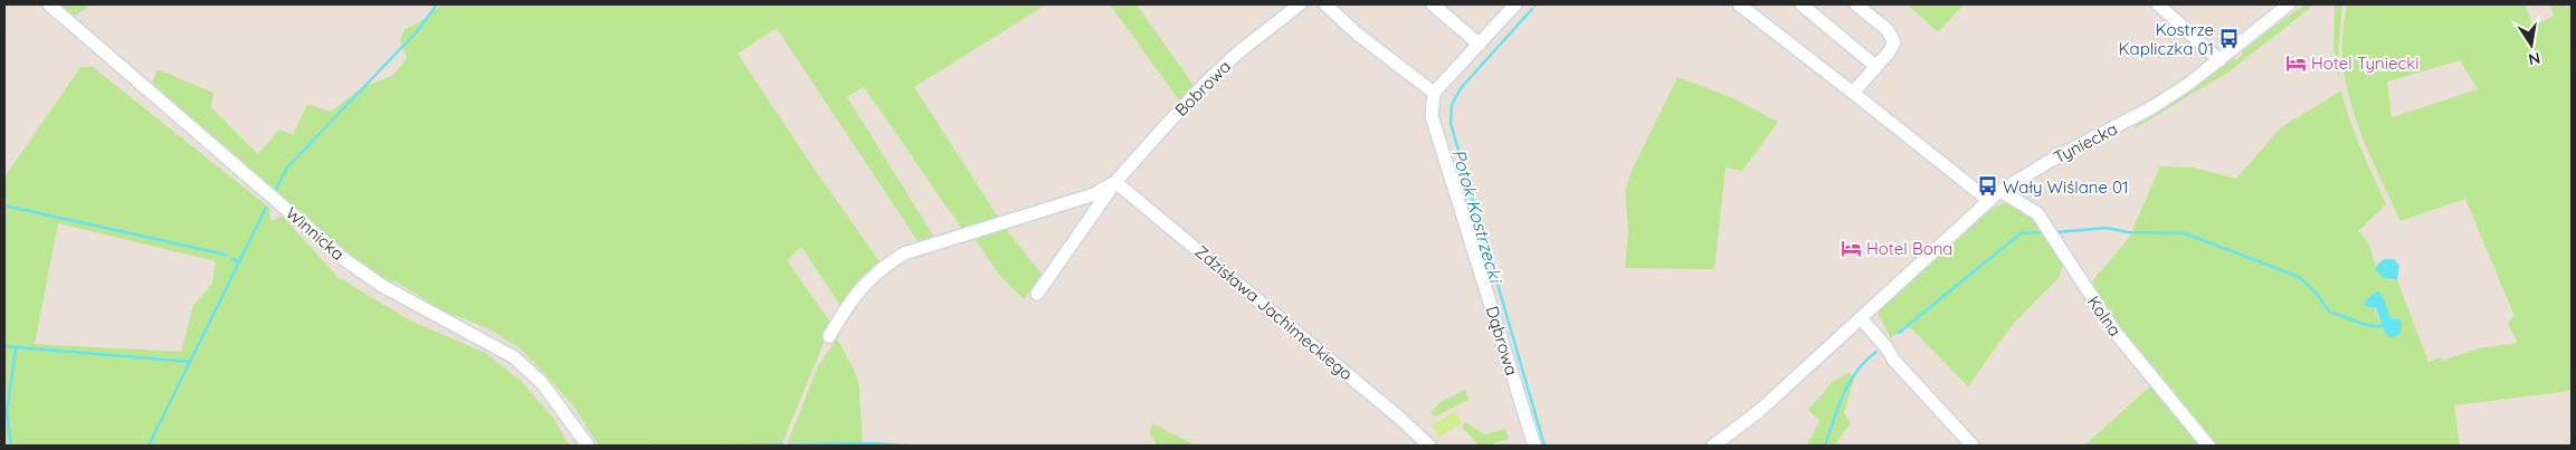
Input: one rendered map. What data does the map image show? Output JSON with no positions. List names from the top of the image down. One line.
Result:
{"streets":{"street":["Bobrowa","Tyniecka","Winnicka","Zdzisława Jachimeckiego","Kolna","Dąbrowa"]},"crossings":[["Bobrowa","Zdzisława Jachimeckiego"],["Tyniecka","Kolna"]],"water":["Potok Kostrzecki"],"places":{"bus stop":["Kostrze Kapliczka 01","Wały Wiślane 01"],"hotel":["Hotel Tyniecki","Hotel Bona"]},"north":"bottom"}
